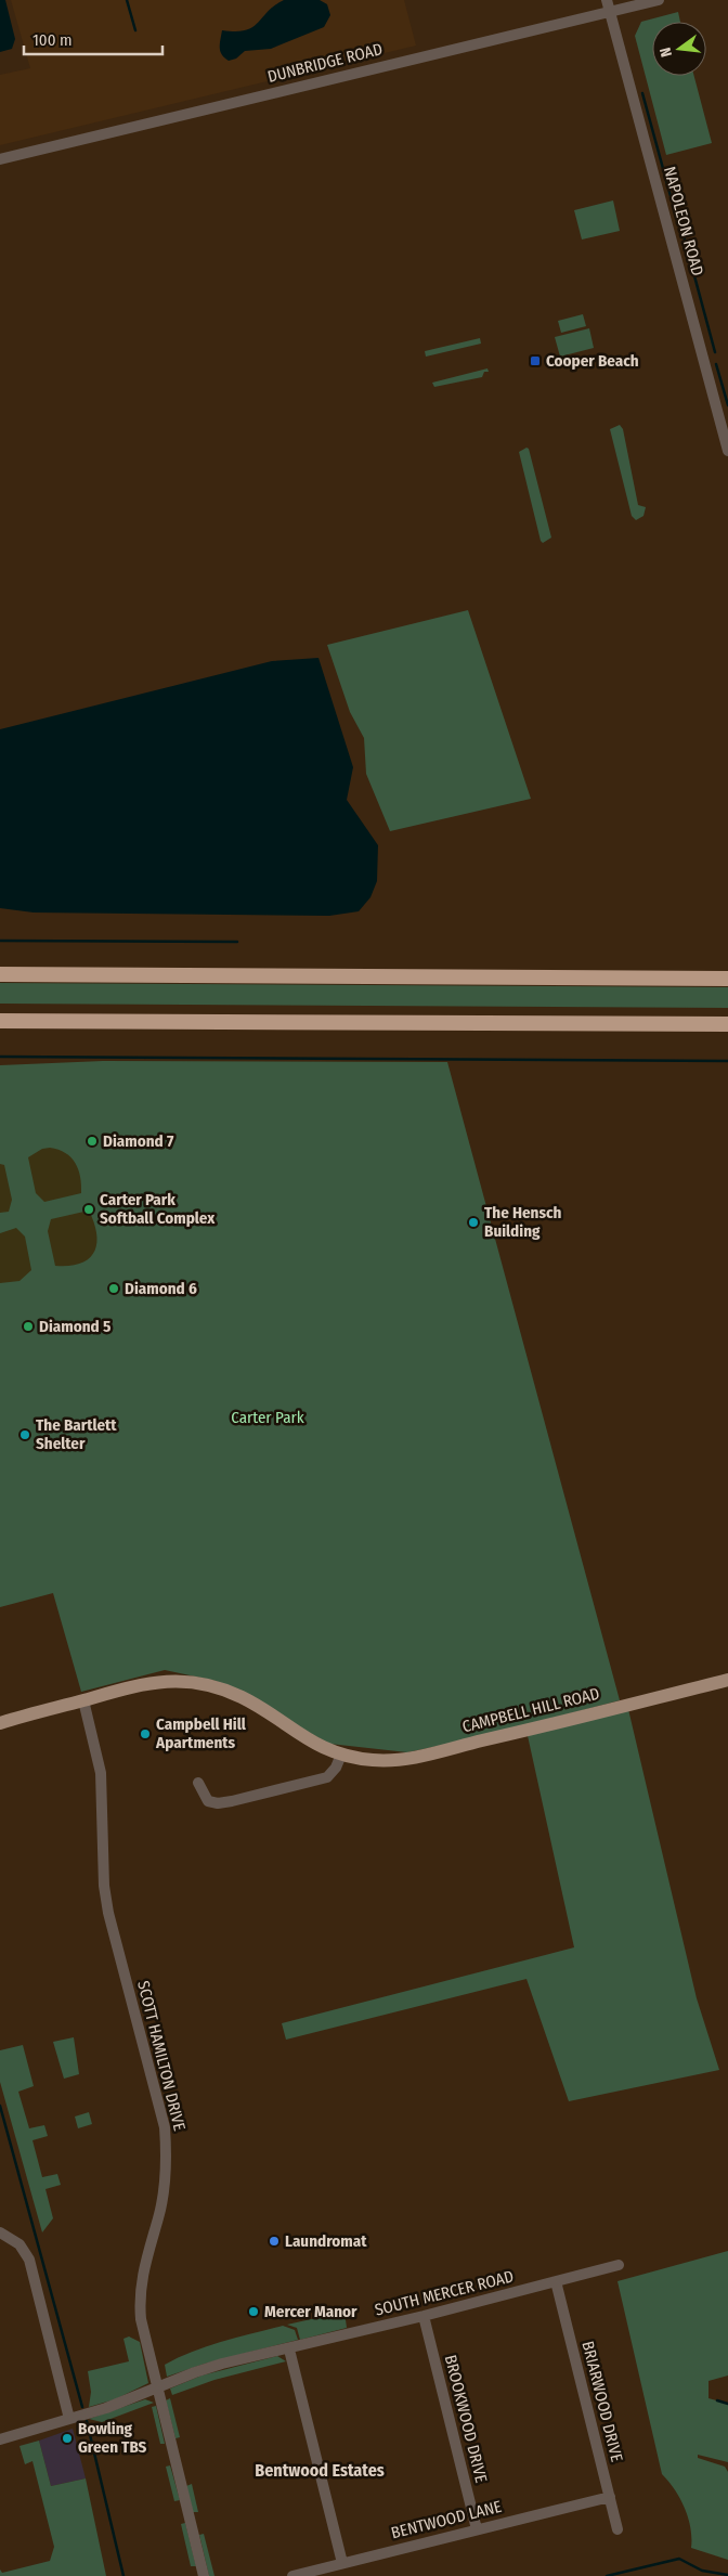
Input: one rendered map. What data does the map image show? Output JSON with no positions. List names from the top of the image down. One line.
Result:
{"streets":{"main road":["CAMPBELL HILL ROAD"],"street":["DUNBRIDGE ROAD","NAPOLEON ROAD","SCOTT HAMILTON DRIVE","SOUTH MERCER ROAD","BRIARWOOD DRIVE","BROOKWOOD DRIVE","BENTWOOD LANE"]},"crossings":[["DUNBRIDGE ROAD","NAPOLEON ROAD"],["CAMPBELL HILL ROAD","SCOTT HAMILTON DRIVE"],["SCOTT HAMILTON DRIVE","SOUTH MERCER ROAD"],["SOUTH MERCER ROAD","BRIARWOOD DRIVE"],["SOUTH MERCER ROAD","BROOKWOOD DRIVE"],["BRIARWOOD DRIVE","BENTWOOD LANE"],["BROOKWOOD DRIVE","BENTWOOD LANE"]],"districts":["Bentwood Estates"],"parks":["Carter Park"],"places":{"transit":["Cooper Beach"],"other":["Diamond 7","Carter Park Softball Complex","The Hensch Building","Diamond 6","Diamond 5","The Bartlett Shelter","Campbell Hill Apartments","Laundromat","Mercer Manor","Bowling Green TBS"]},"scale_bar":"100 m","north":"left"}
